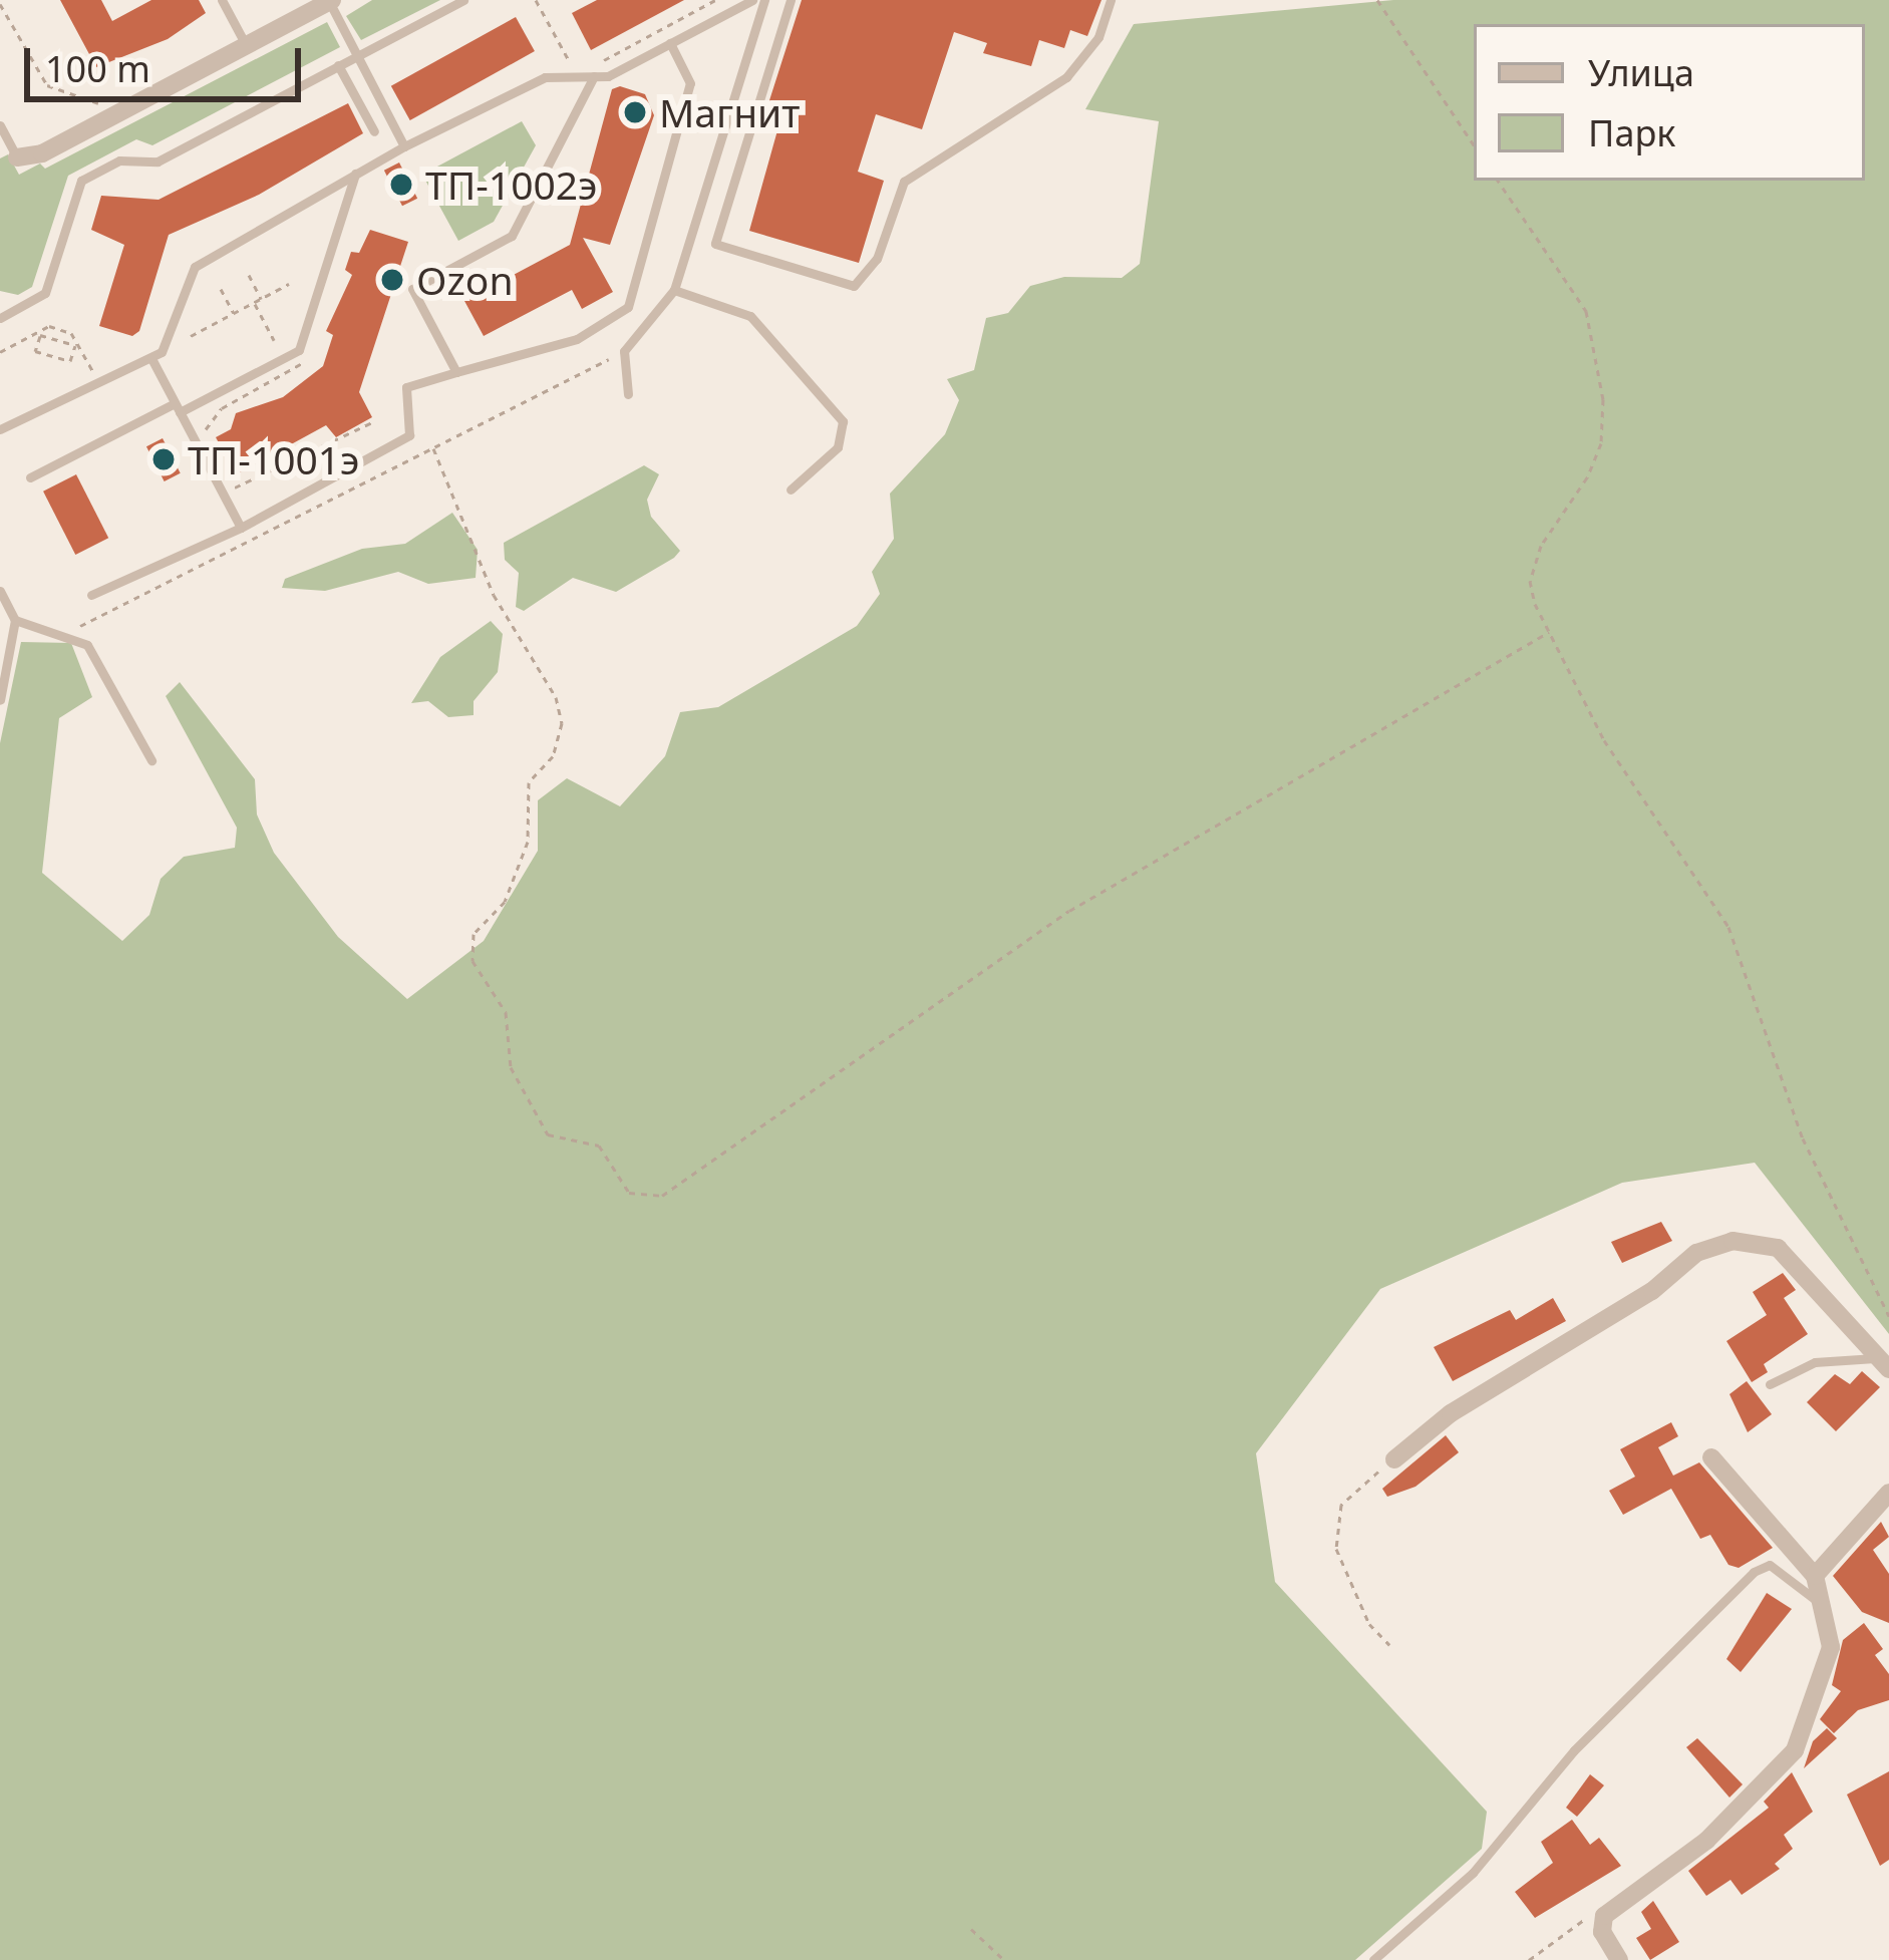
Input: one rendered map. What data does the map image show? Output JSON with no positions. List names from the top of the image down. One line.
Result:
{"places":["Магнит","ТП-1002э","Ozon","ТП-1001э"],"legend":["Улица","Парк"],"scale_bar":"100 m"}
